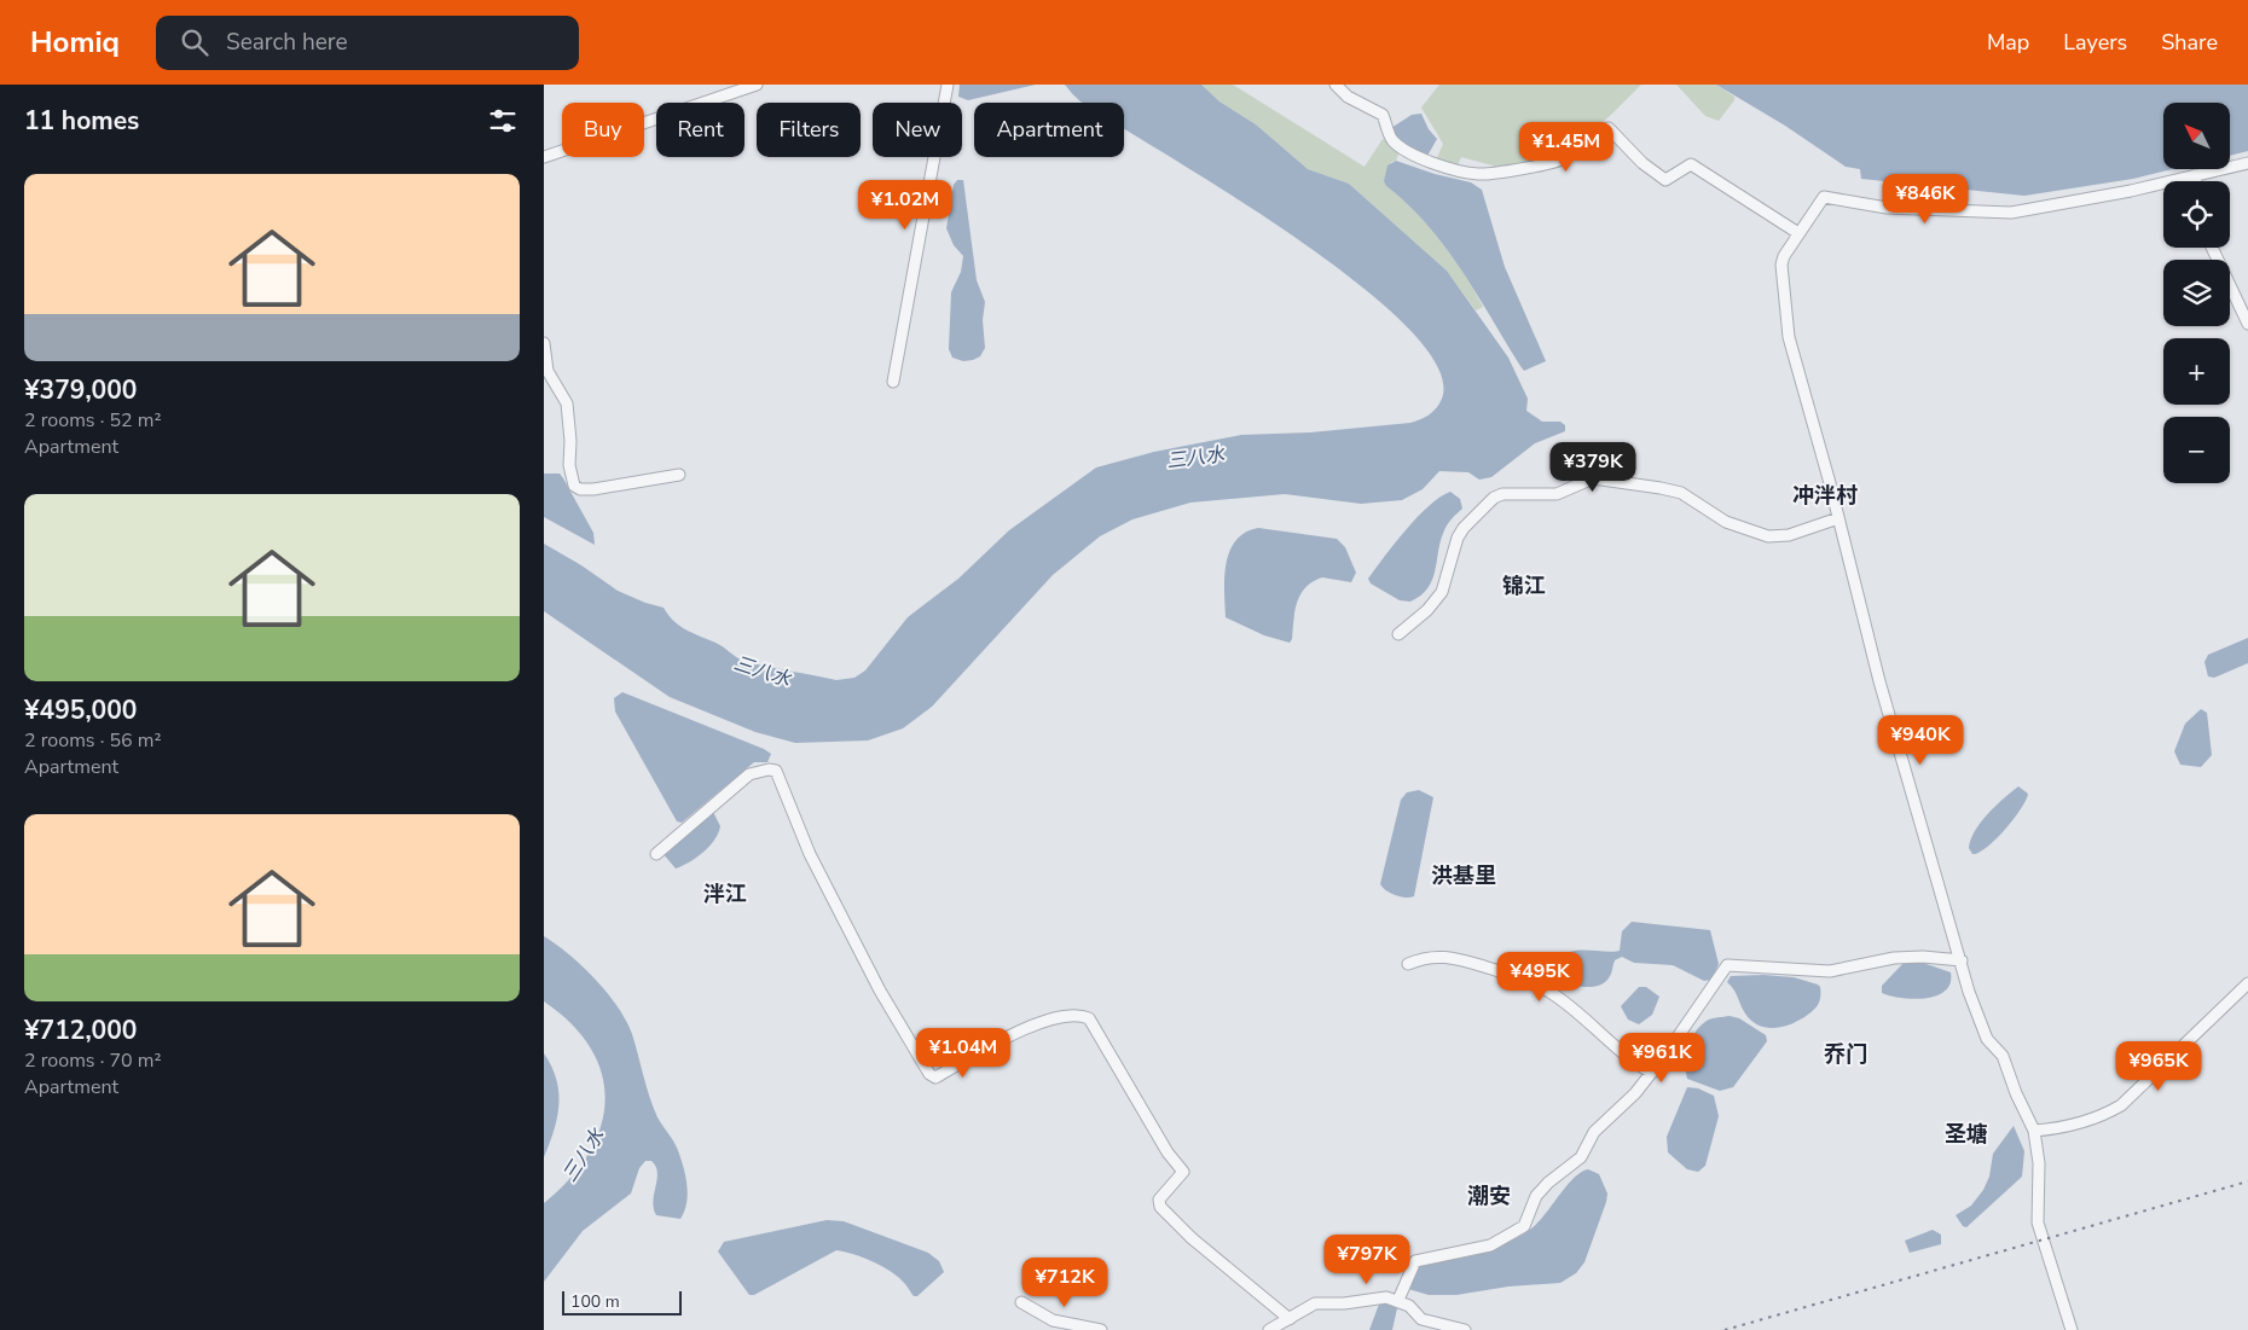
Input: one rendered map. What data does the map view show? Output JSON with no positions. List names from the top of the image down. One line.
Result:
{"districts":["冲泮村","锦江","洪基里","泮江","乔门","圣塘","潮安"],"water":["三八水"],"scale_bar":"100 m","north":"top left","page":{"header":"Homiq","search":"Search here","nav":["Map","Layers","Share"],"heading":"11 homes","map_buttons":["+","−"],"chip":["Buy","Rent","Filters","New","Apartment"],"price":["¥1.45M","¥846K","¥1.02M","¥379K","¥940K","¥495K","¥1.04M","¥961K","¥965K","¥797K","¥712K"],"list":[{"name":"¥379,000","note":"2 rooms · 52 m² · Apartment"},{"name":"¥495,000","note":"2 rooms · 56 m² · Apartment"},{"name":"¥712,000","note":"2 rooms · 70 m² · Apartment"}],"scale":"100 m"}}
